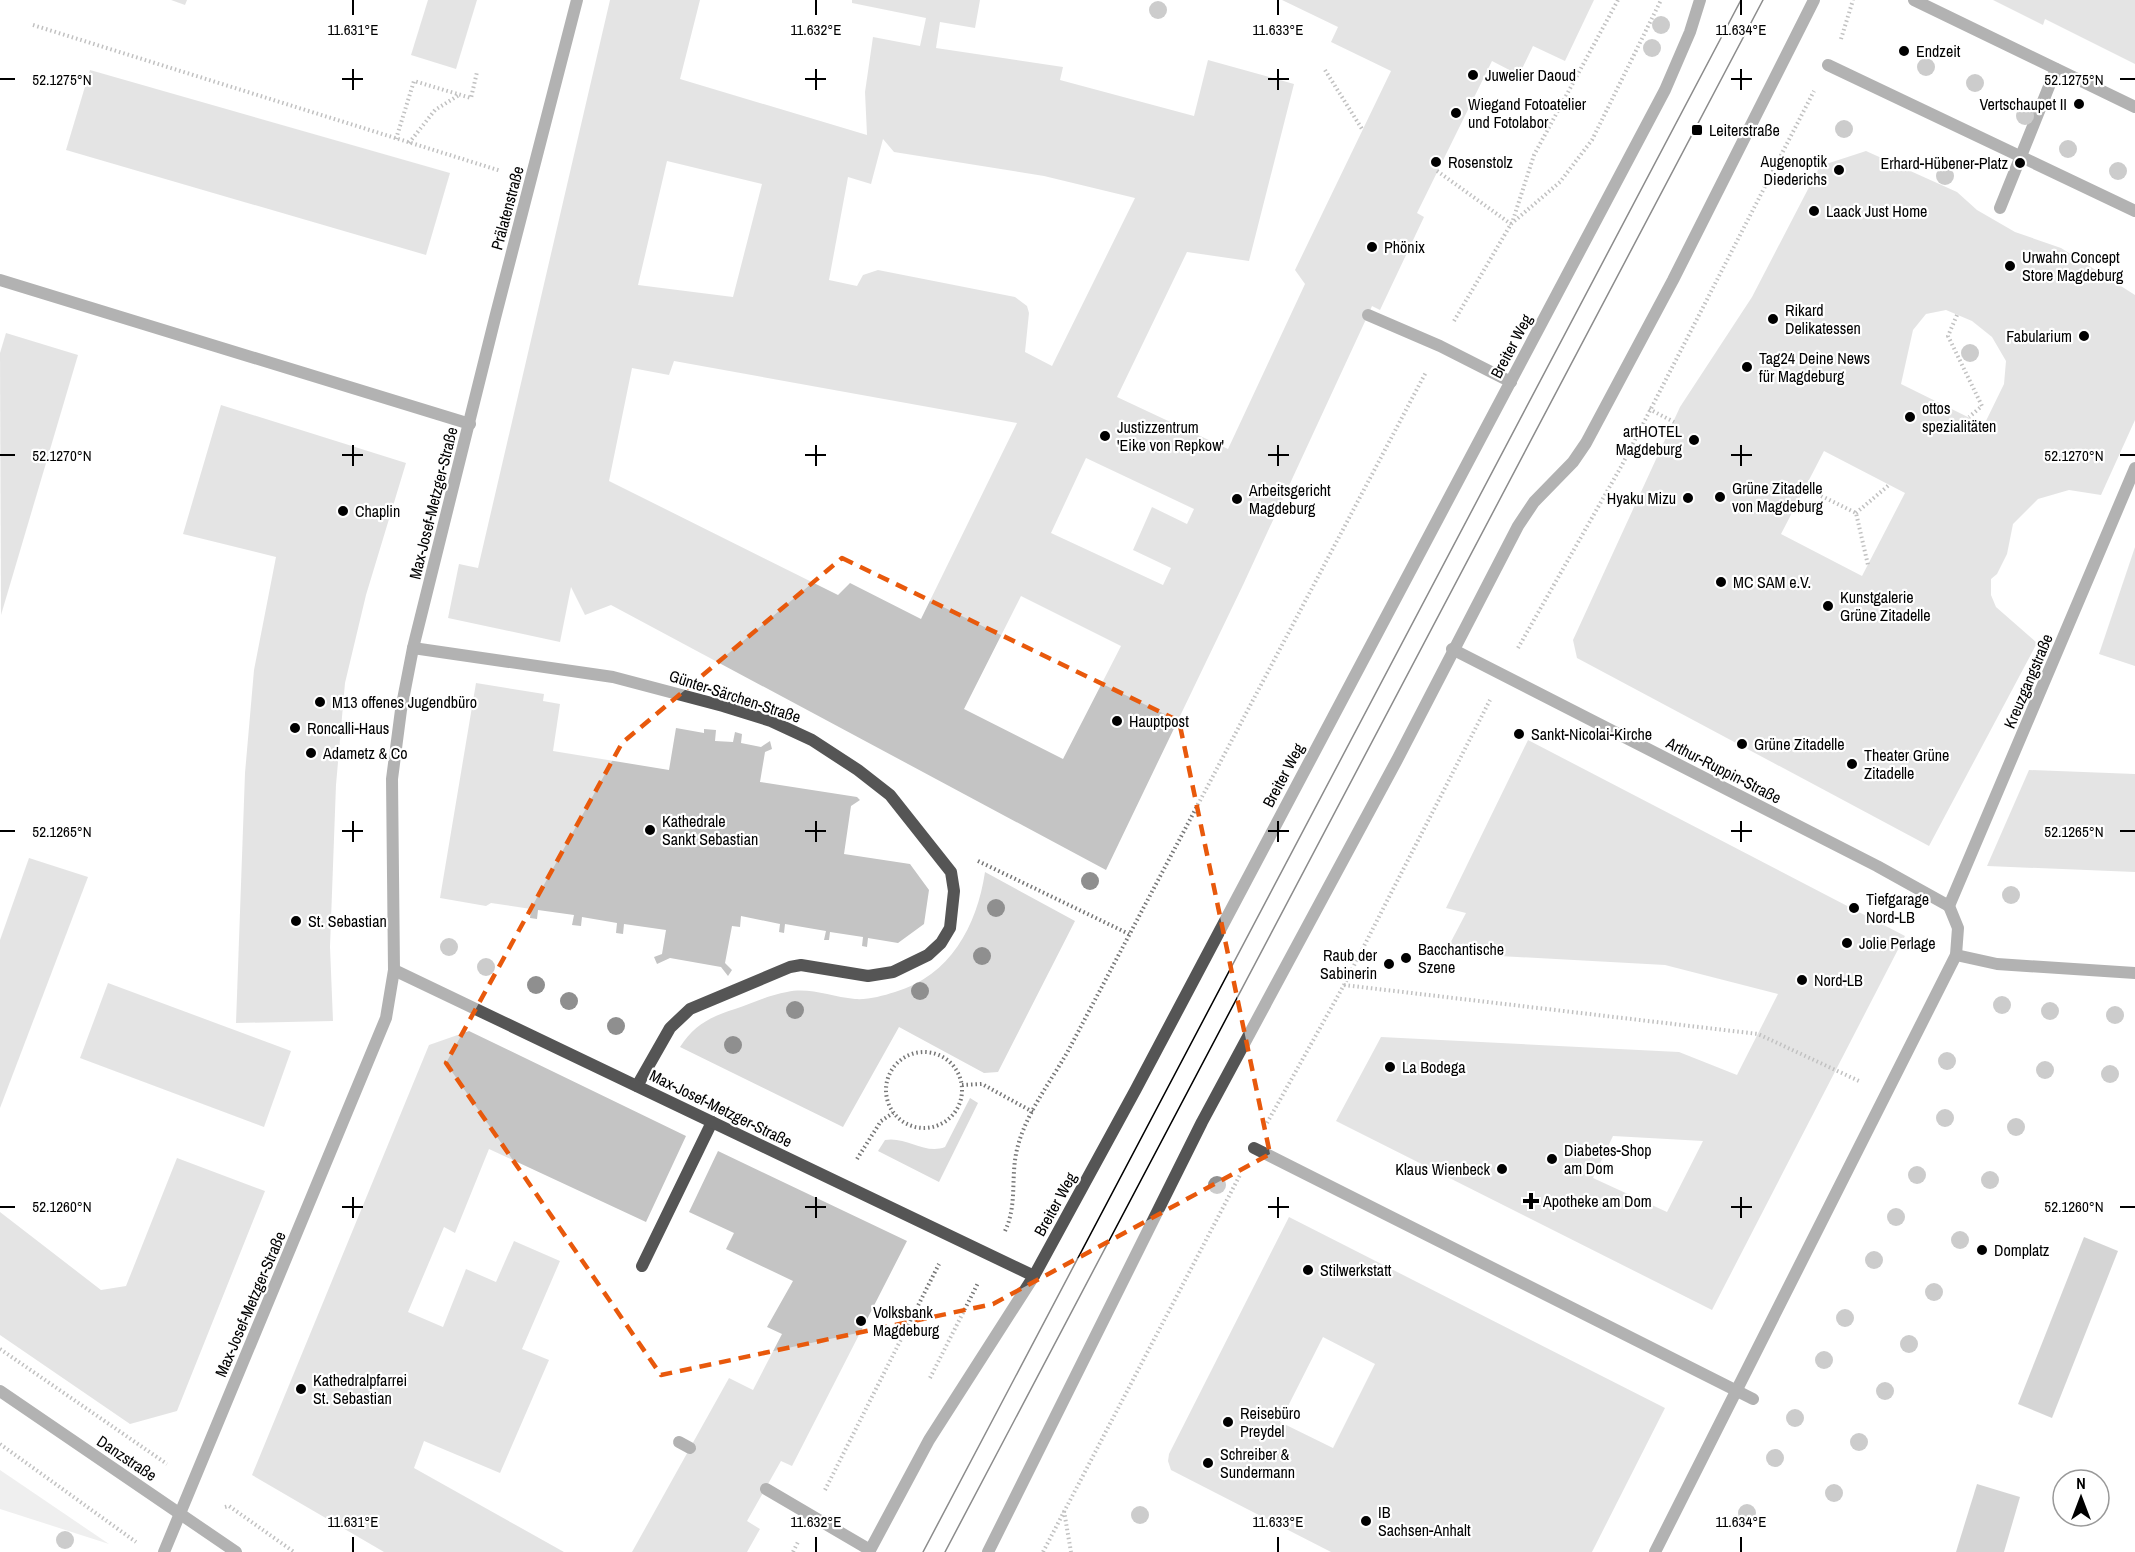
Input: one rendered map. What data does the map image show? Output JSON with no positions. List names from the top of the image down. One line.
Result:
{"streets":{"street":["Prälatenstraße","Breiter Weg","Max-Josef-Metzger-Straße","Kreuzgangstraße","Günter-Särchen-Straße","Arthur-Ruppin-Straße","Danzstraße"]},"crossings":[["Prälatenstraße","Max-Josef-Metzger-Straße"],["Breiter Weg","Max-Josef-Metzger-Straße"],["Max-Josef-Metzger-Straße","Günter-Särchen-Straße"],["Max-Josef-Metzger-Straße","Danzstraße"],["Kreuzgangstraße","Arthur-Ruppin-Straße"]],"places":{"other":["Endzeit","Juwelier Daoud","Vertschaupet II","Wiegand Fotoatelier und Fotolabor","Rosenstolz","Erhard-Hübener-Platz","Augenoptik Diederichs","Laack Just Home","Phönix","Urwahn Concept Store Magdeburg","Rikard Delikatessen","Fabularium","Tag24 Deine News für Magdeburg","ottos spezialitäten","Justizzentrum 'Eike von Repkow'","artHOTEL Magdeburg","Grüne Zitadelle von Magdeburg","Hyaku Mizu","Arbeitsgericht Magdeburg","Chaplin","MC SAM e.V.","Kunstgalerie Grüne Zitadelle","M13 offenes Jugendbüro","Hauptpost","Roncalli-Haus","Sankt-Nicolai-Kirche","Grüne Zitadelle","Adametz & Co","Theater Grüne Zitadelle","Kathedrale Sankt Sebastian","Tiefgarage Nord-LB","St. Sebastian","Jolie Perlage","Bacchantische Szene","Raub der Sabinerin","Nord-LB","La Bodega","Diabetes-Shop am Dom","Klaus Wienbeck","Domplatz","Stilwerkstatt","Volksbank Magdeburg","Kathedralpfarrei St. Sebastian","Reisebüro Preydel","Schreiber & Sundermann","IB Sachsen-Anhalt"],"transit":["Leiterstraße"],"health":["Apotheke am Dom"]},"north":"top","coordinates":["11.631°E","11.632°E","11.633°E","11.634°E","52.1275°N","52.1270°N","52.1265°N","52.1260°N"]}
